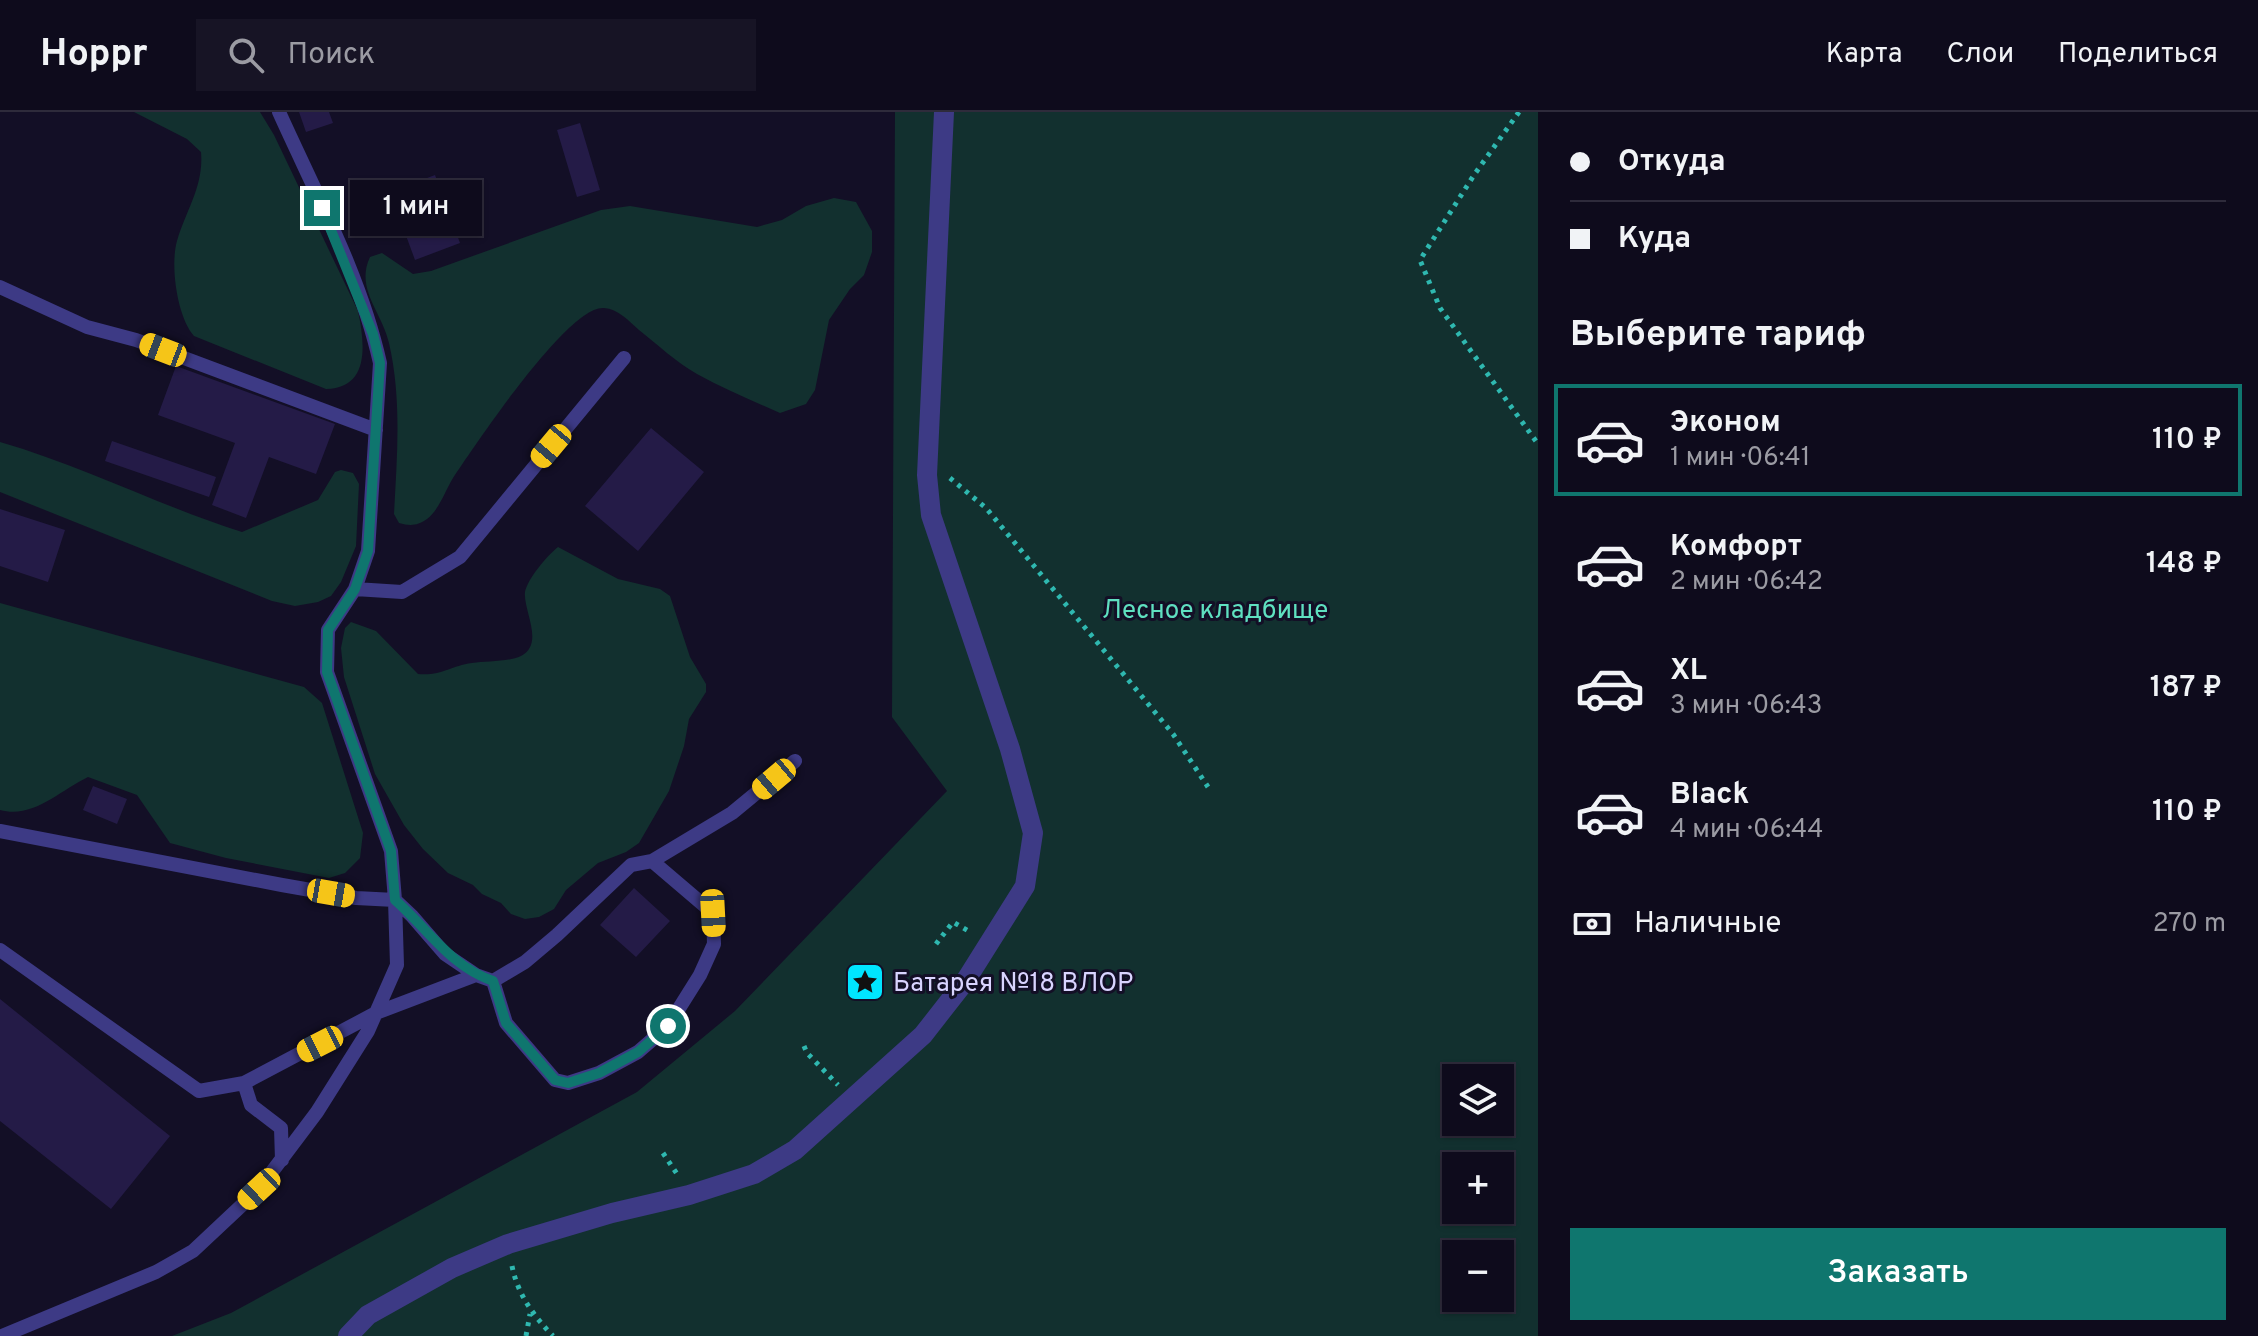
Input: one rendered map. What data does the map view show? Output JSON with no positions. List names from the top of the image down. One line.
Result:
{"parks":["Лесное кладбище"],"places":{"place":["Батарея №18 ВЛОР"]},"page":{"header":"Hoppr","search":"Поиск","nav":["Карта","Слои","Поделиться"],"banner":["Откуда","Куда"],"bubble":"1 мин","heading":"Выберите тариф","list":[{"name":"Эконом","note":"1 мин · 06:41","value":"110 ₽"},{"name":"Комфорт","note":"2 мин · 06:42","value":"148 ₽"},{"name":"XL","note":"3 мин · 06:43","value":"187 ₽"},{"name":"Black","note":"4 мин · 06:44","value":"110 ₽"}],"pay":["Наличные","270 m"],"map_buttons":["+","−"],"buttons":"Заказать"}}
